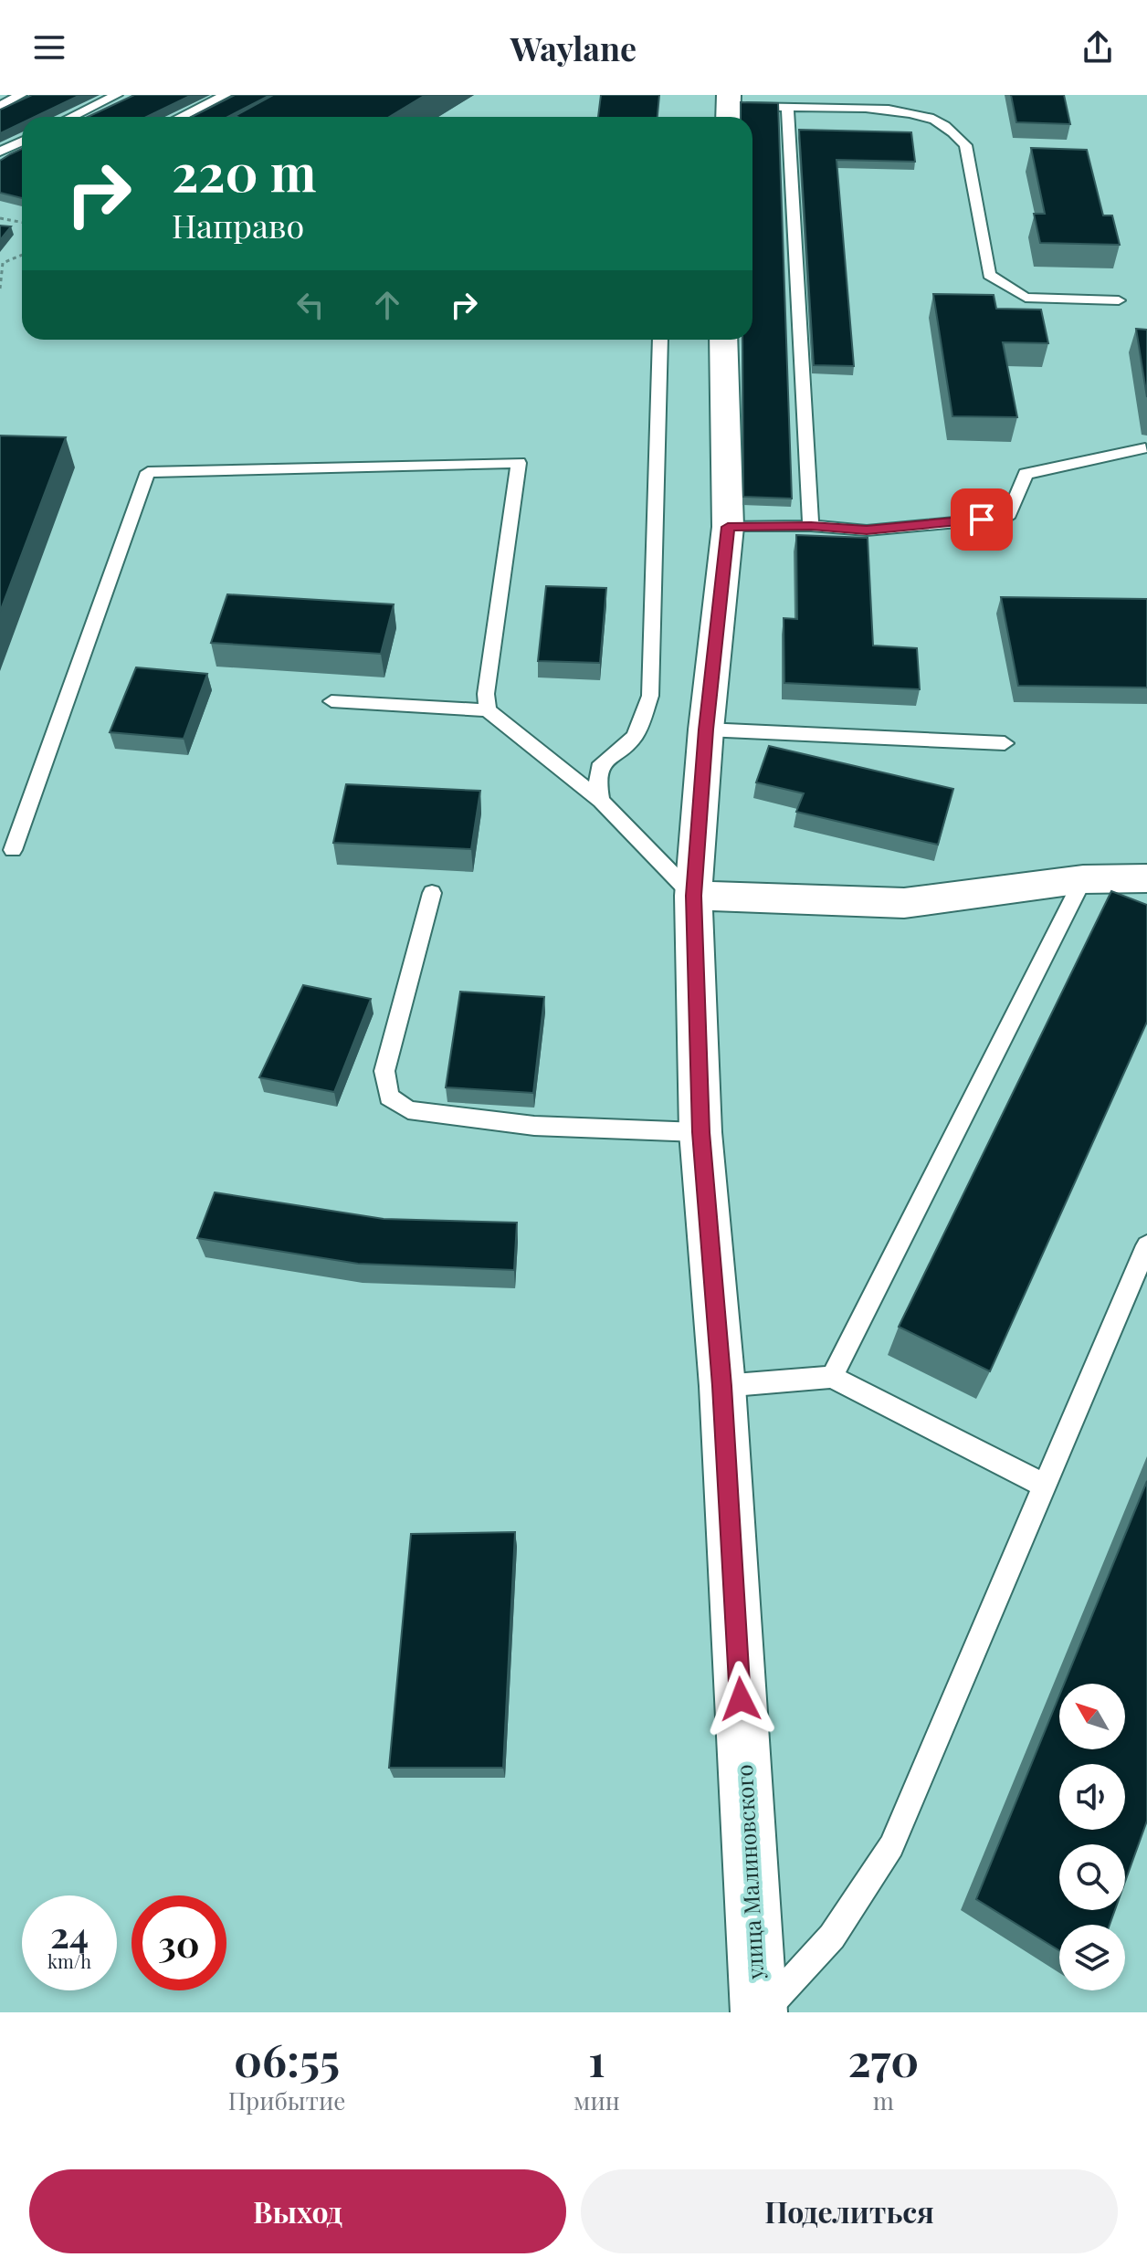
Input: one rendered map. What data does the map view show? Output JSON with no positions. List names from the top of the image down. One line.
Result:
{"streets":{"street":["улица Малиновского"]},"north":"top left","page":{"header":"Waylane","turn":["220 m","Направо"],"speed":"24 km/h","limit":"30","eta":["06:55","Прибытие","1","мин","270","m"],"buttons":["Выход","Поделиться"]}}
